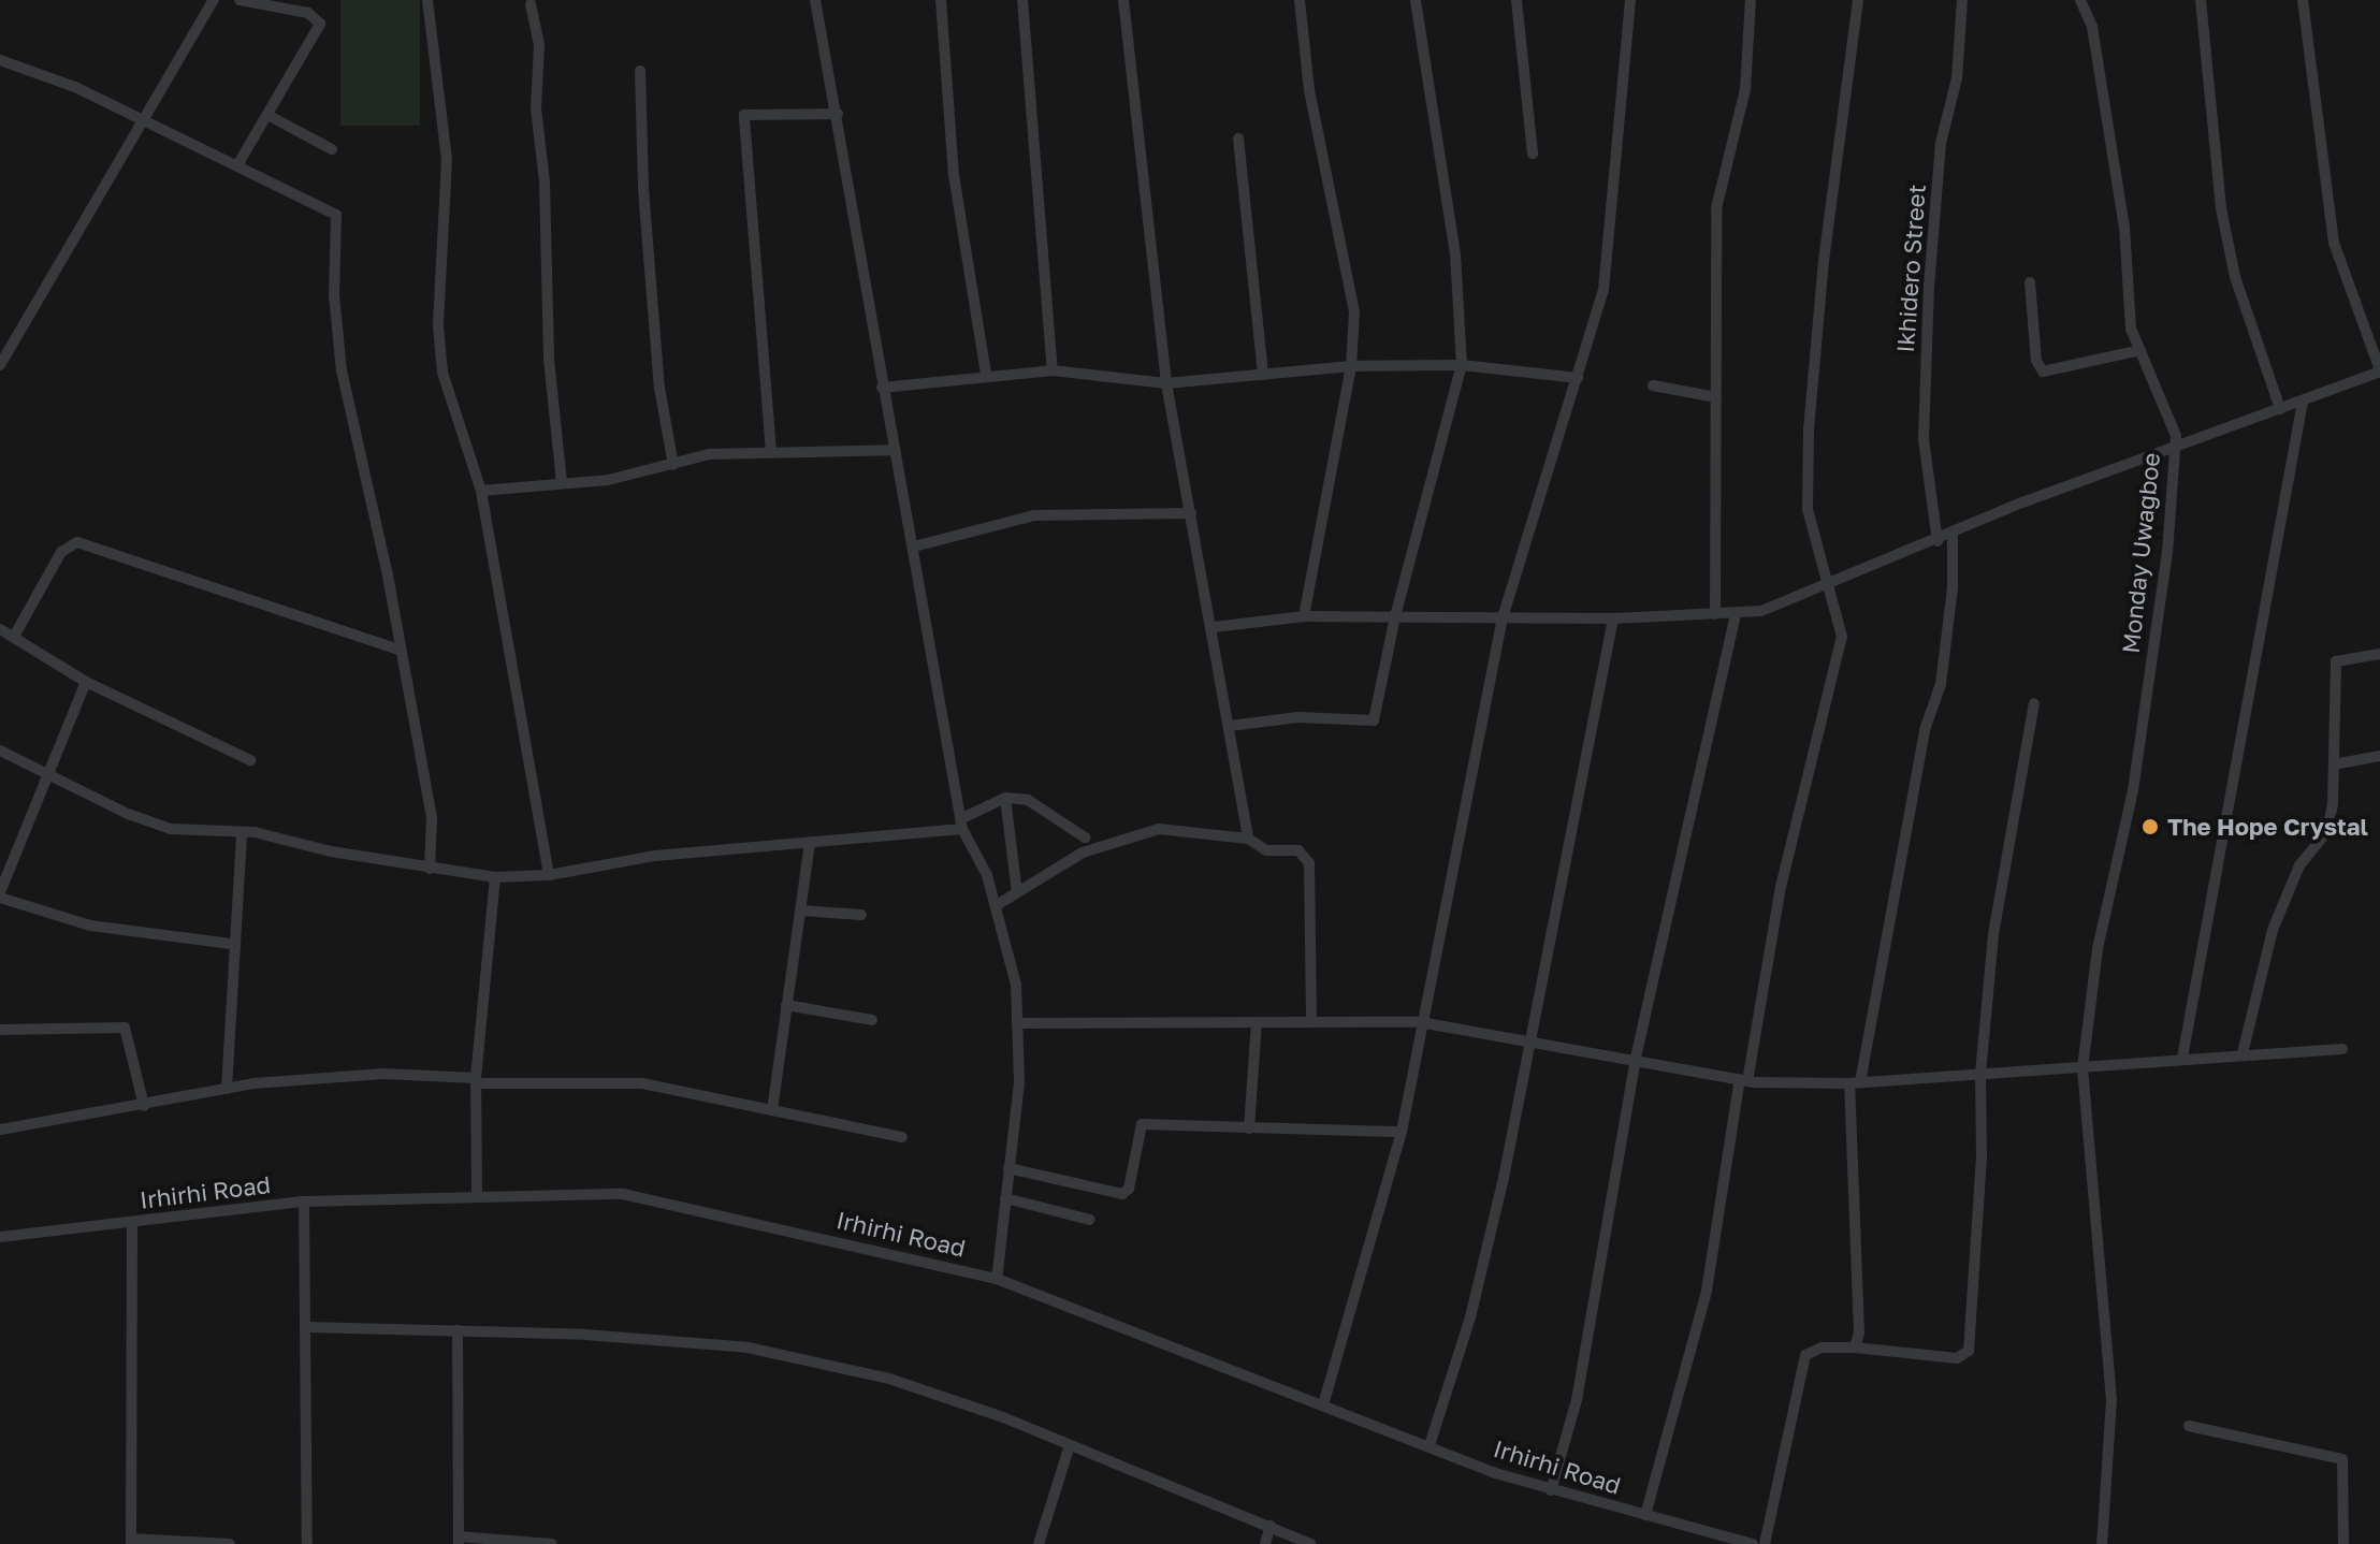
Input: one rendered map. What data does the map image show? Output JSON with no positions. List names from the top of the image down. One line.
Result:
{"streets":{"street":["Ikhidero Street","Monday Uwagboe","Irhirhi Road"]},"places":["The Hope Crystal"]}
